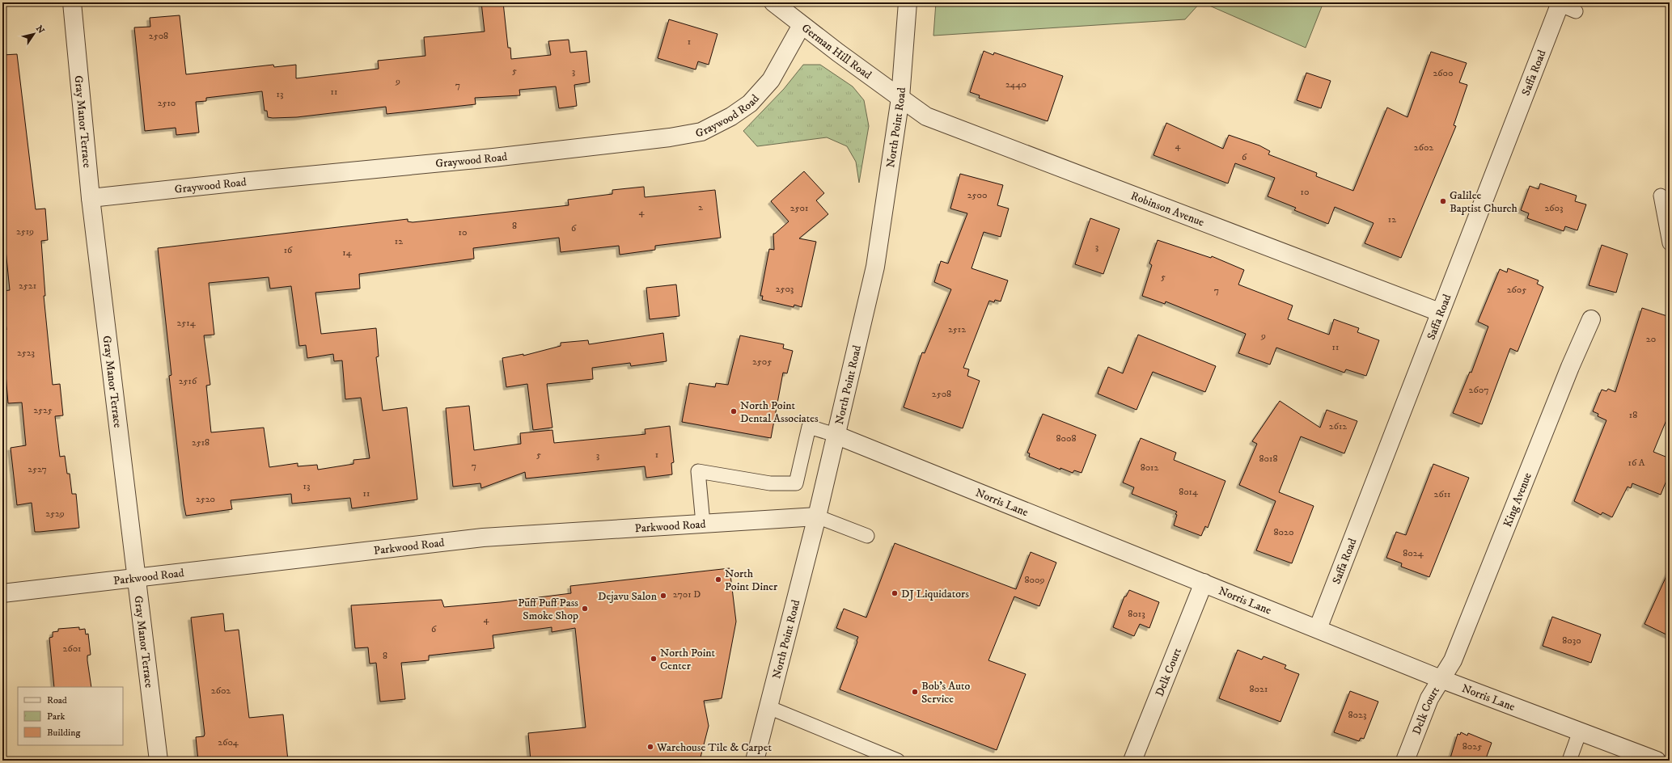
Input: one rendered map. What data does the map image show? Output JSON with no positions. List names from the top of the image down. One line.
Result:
{"streets":{"street":["German Hill Road","Saffa Road","Graywood Road","Gray Manor Terrace","North Point Road","Robinson Avenue","King Avenue","Norris Lane","Parkwood Road","Delk Court"]},"crossings":[["German Hill Road","Graywood Road"],["German Hill Road","North Point Road"],["German Hill Road","Robinson Avenue"],["Saffa Road","Robinson Avenue"],["Saffa Road","Norris Lane"],["Graywood Road","Gray Manor Terrace"],["Gray Manor Terrace","Parkwood Road"],["North Point Road","Robinson Avenue"],["North Point Road","Norris Lane"],["North Point Road","Parkwood Road"],["King Avenue","Norris Lane"],["King Avenue","Delk Court"],["Norris Lane","Delk Court"]],"places":["Galilee Baptist Church","North Point Dental Associates","North Point Diner","DJ Liquidators","Dejavu Salon","Puff Puff Pass Smoke Shop","North Point Center","Bob’s Auto Service","Warehouse Tile & Carpet"],"house_numbers":["2508","1","5","3","2600","9","2440","7","11","13","2510","4","2602","6","10","2500","2","2501","2603","4","12","8","6","2519","10","12","3","16","14","5","2521","2503","2605","7","2514","2512","9","20","11","2523","2505","2516","2607","2508","2525","18","2612","8008","2518","5","1","3","8018","16 A","7","8012","2527","13","8014","11","2611","2520","2529","8020","8024","8009","2701 D","8013","4","6","8030","2601","8","8021","2602","8023","2604","8025"],"legend":["Road","Park","Building"],"north":"top right"}
